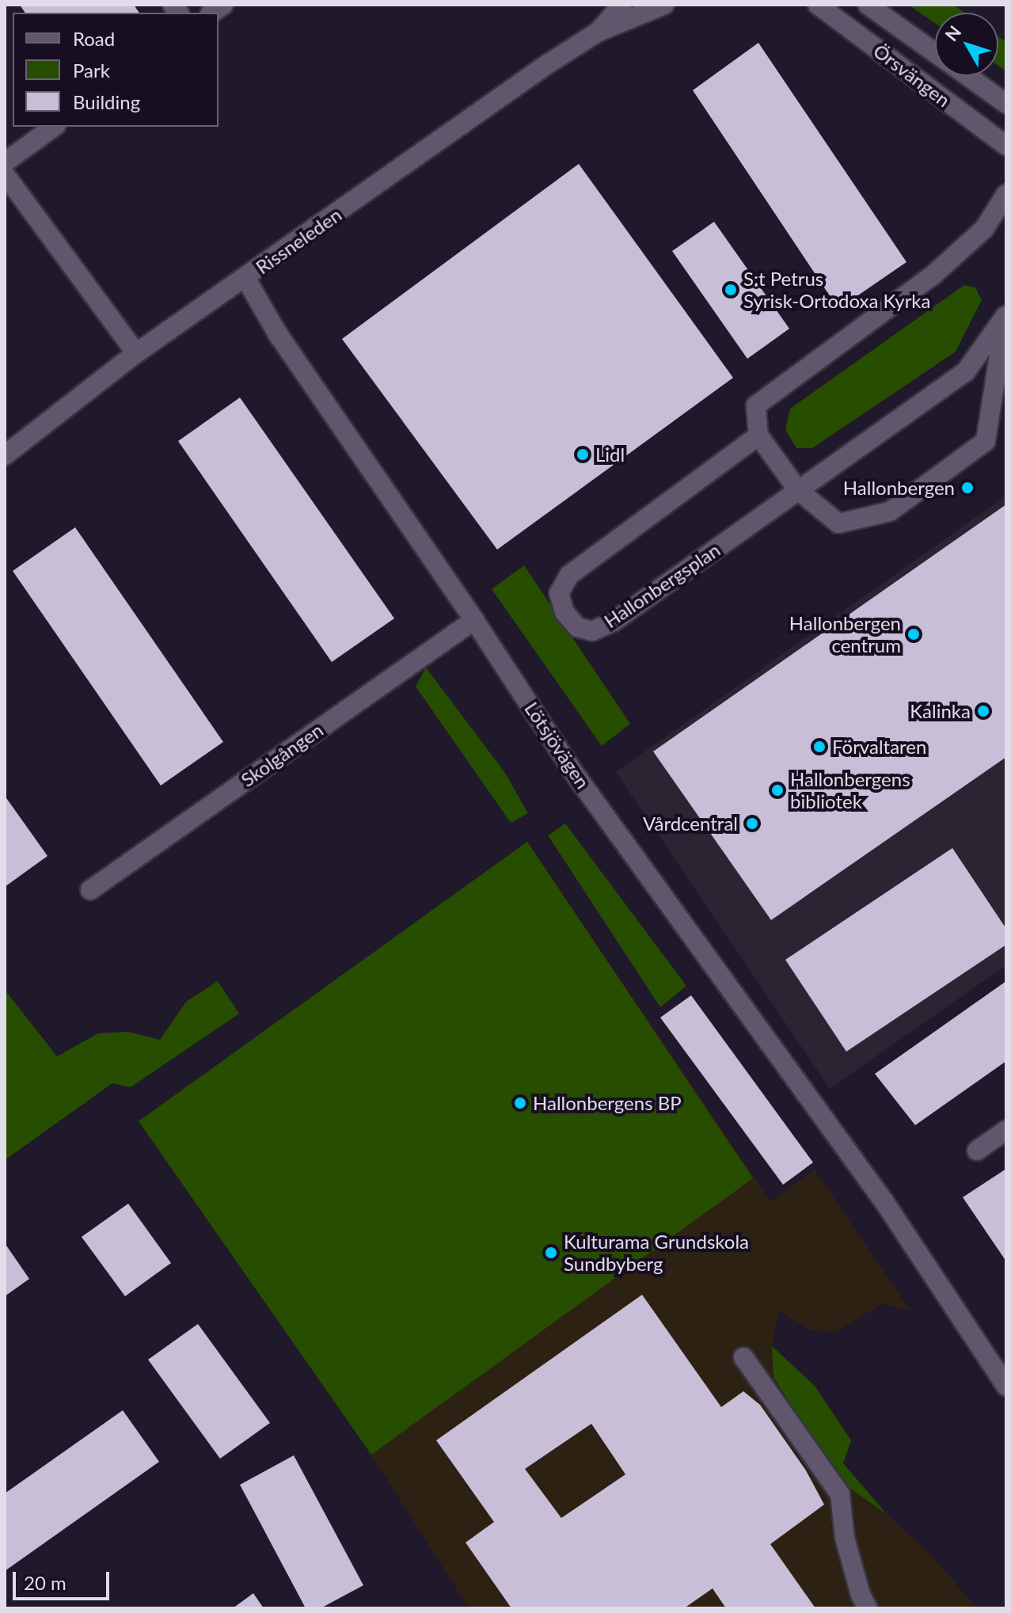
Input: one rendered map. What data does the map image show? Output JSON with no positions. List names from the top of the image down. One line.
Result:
{"streets":{"street":["Örsvängen","Rissneleden","Hallonbergsplan","Lötsjövägen","Skolgången"]},"crossings":[["Rissneleden","Lötsjövägen"],["Lötsjövägen","Skolgången"]],"places":["S:t Petrus Syrisk-Ortodoxa Kyrka","Lidl","Hallonbergen","Hallonbergen centrum","Kalinka","Förvaltaren","Hallonbergens bibliotek","Vårdcentral","Hallonbergens BP","Kulturama Grundskola Sundbyberg"],"legend":["Road","Park","Building"],"scale_bar":"20 m","north":"top left"}
